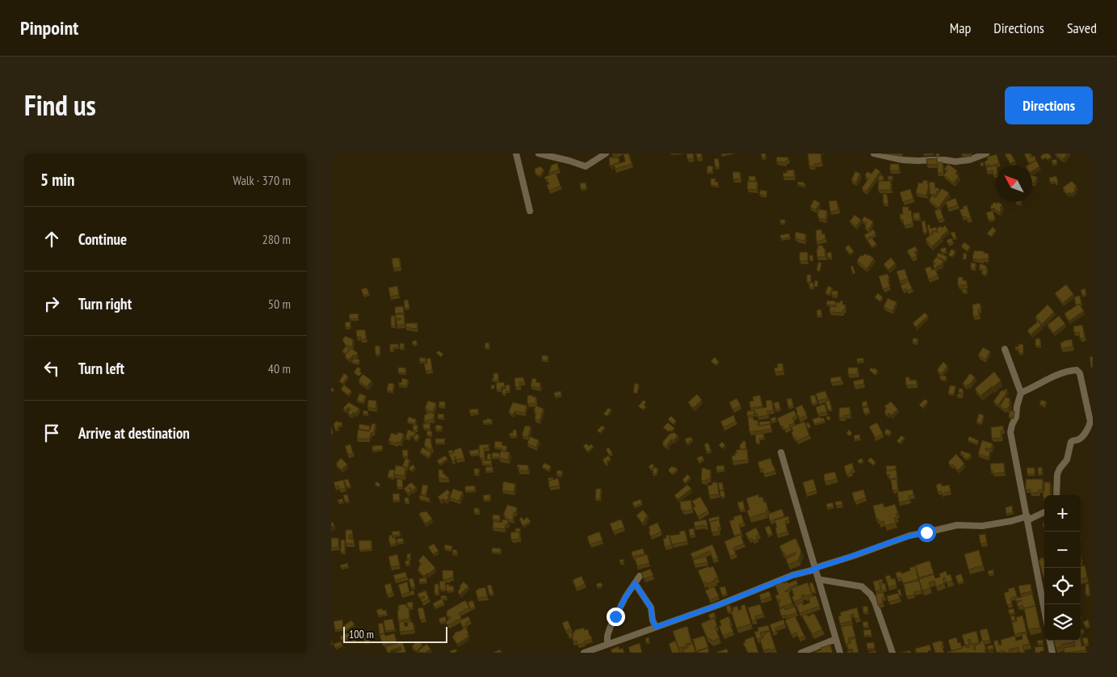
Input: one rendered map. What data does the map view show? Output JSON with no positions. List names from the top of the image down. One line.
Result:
{"scale_bar":"100 m","north":"top left","page":{"header":"Pinpoint","nav":["Map","Directions","Saved"],"title":"Find us","buttons":"Directions","heading":["5 min","Walk · 370 m"],"list":[["Continue","280 m"],["Turn right","50 m"],["Turn left","40 m"],"Arrive at destination"],"map_buttons":["+","−"],"scale":"100 m"}}
